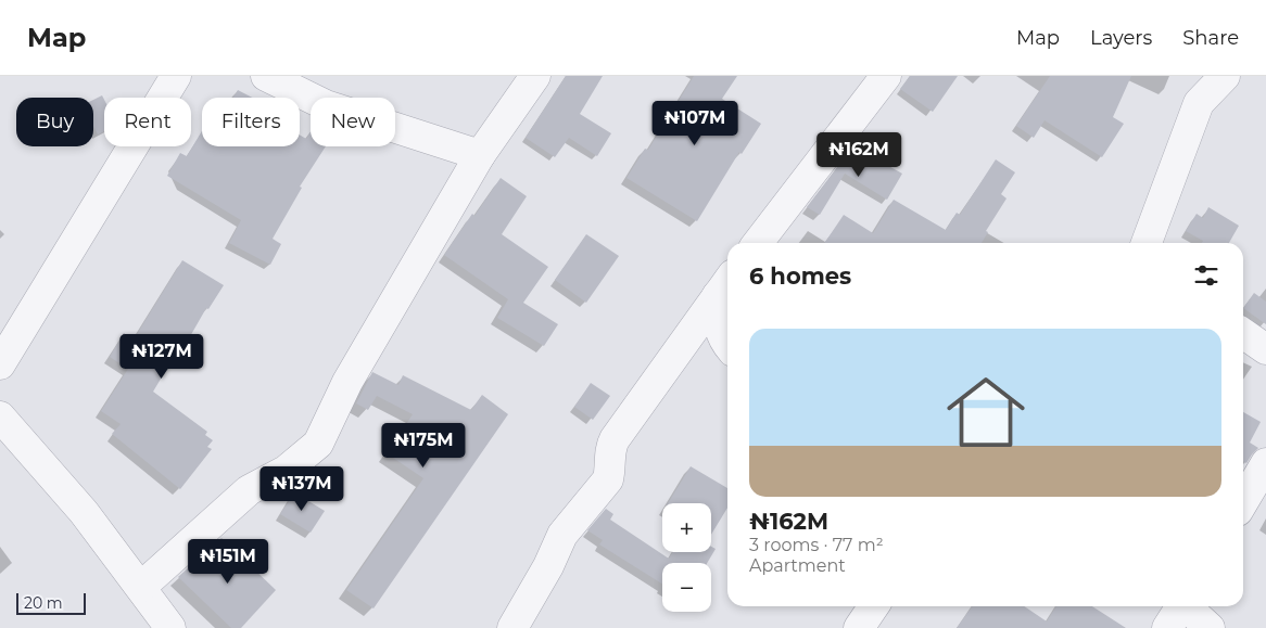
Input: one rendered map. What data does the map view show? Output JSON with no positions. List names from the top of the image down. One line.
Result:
{"scale_bar":"20 m","page":{"header":"Map","nav":["Map","Layers","Share"],"chip":["Buy","Rent","Filters","New"],"price":["₦107M","₦162M","₦127M","₦175M","₦137M","₦151M"],"heading":"6 homes","list":[{"name":"₦162M","note":"3 rooms · 77 m² · Apartment"}],"map_buttons":["+","−"],"scale":"20 m"}}
